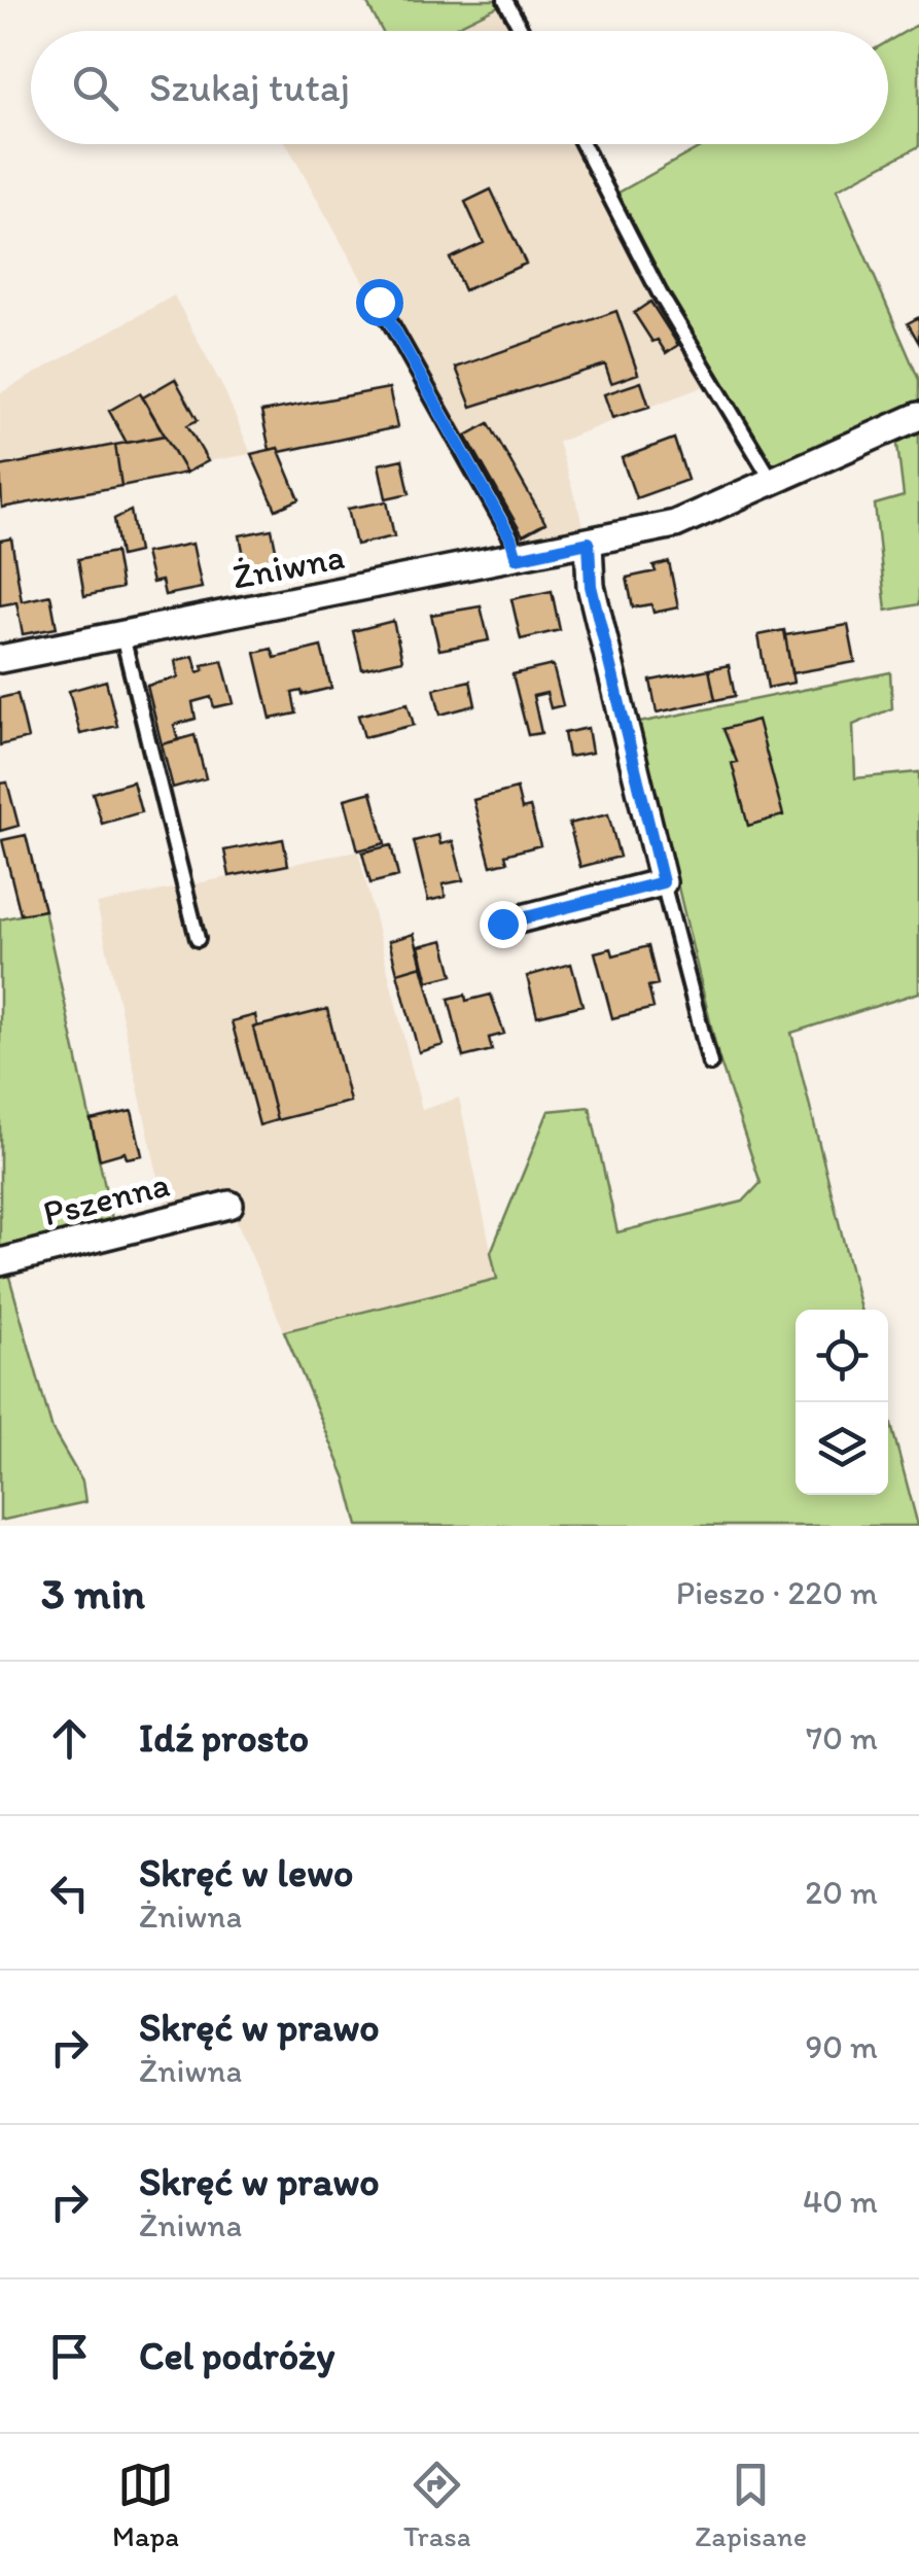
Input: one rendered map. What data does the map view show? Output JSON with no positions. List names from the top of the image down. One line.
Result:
{"streets":{"street":["Żniwna","Pszenna"]},"page":{"search":"Szukaj tutaj","heading":["3 min","Pieszo · 220 m"],"list":[["Idź prosto","70 m"],["Skręć w lewo","Żniwna","20 m"],["Skręć w prawo","Żniwna","90 m"],["Skręć w prawo","Żniwna","40 m"],"Cel podróży"],"nav":["Mapa","Trasa","Zapisane"]}}
